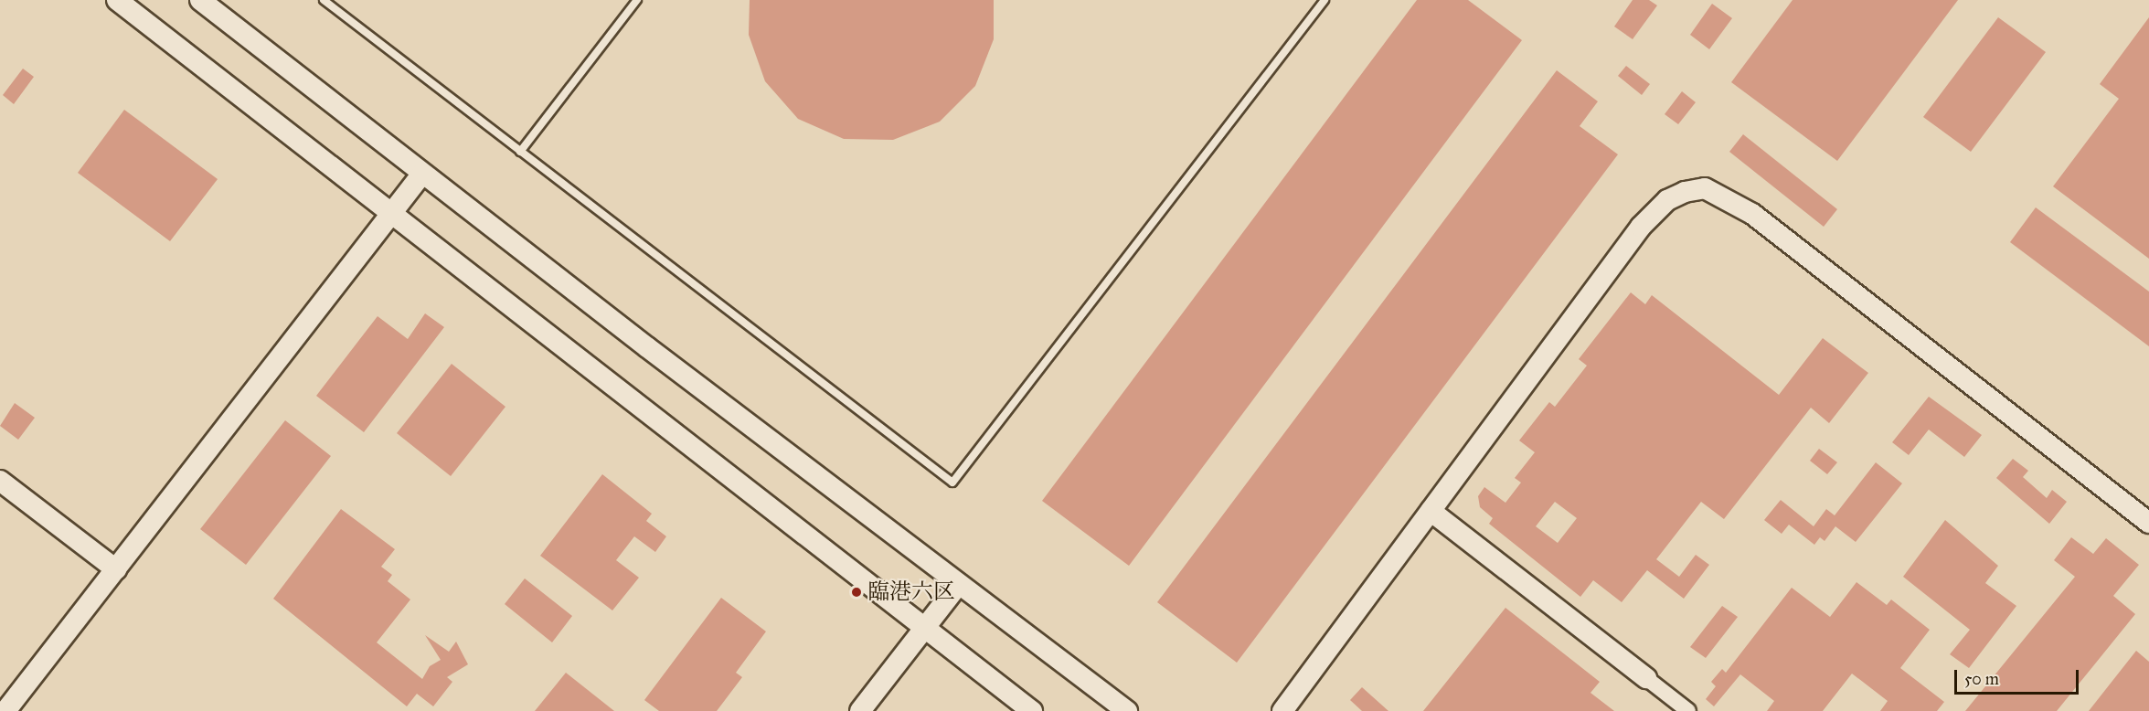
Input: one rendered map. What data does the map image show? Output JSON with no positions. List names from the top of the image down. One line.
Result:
{"places":["臨港六区"],"scale_bar":"50 m"}
